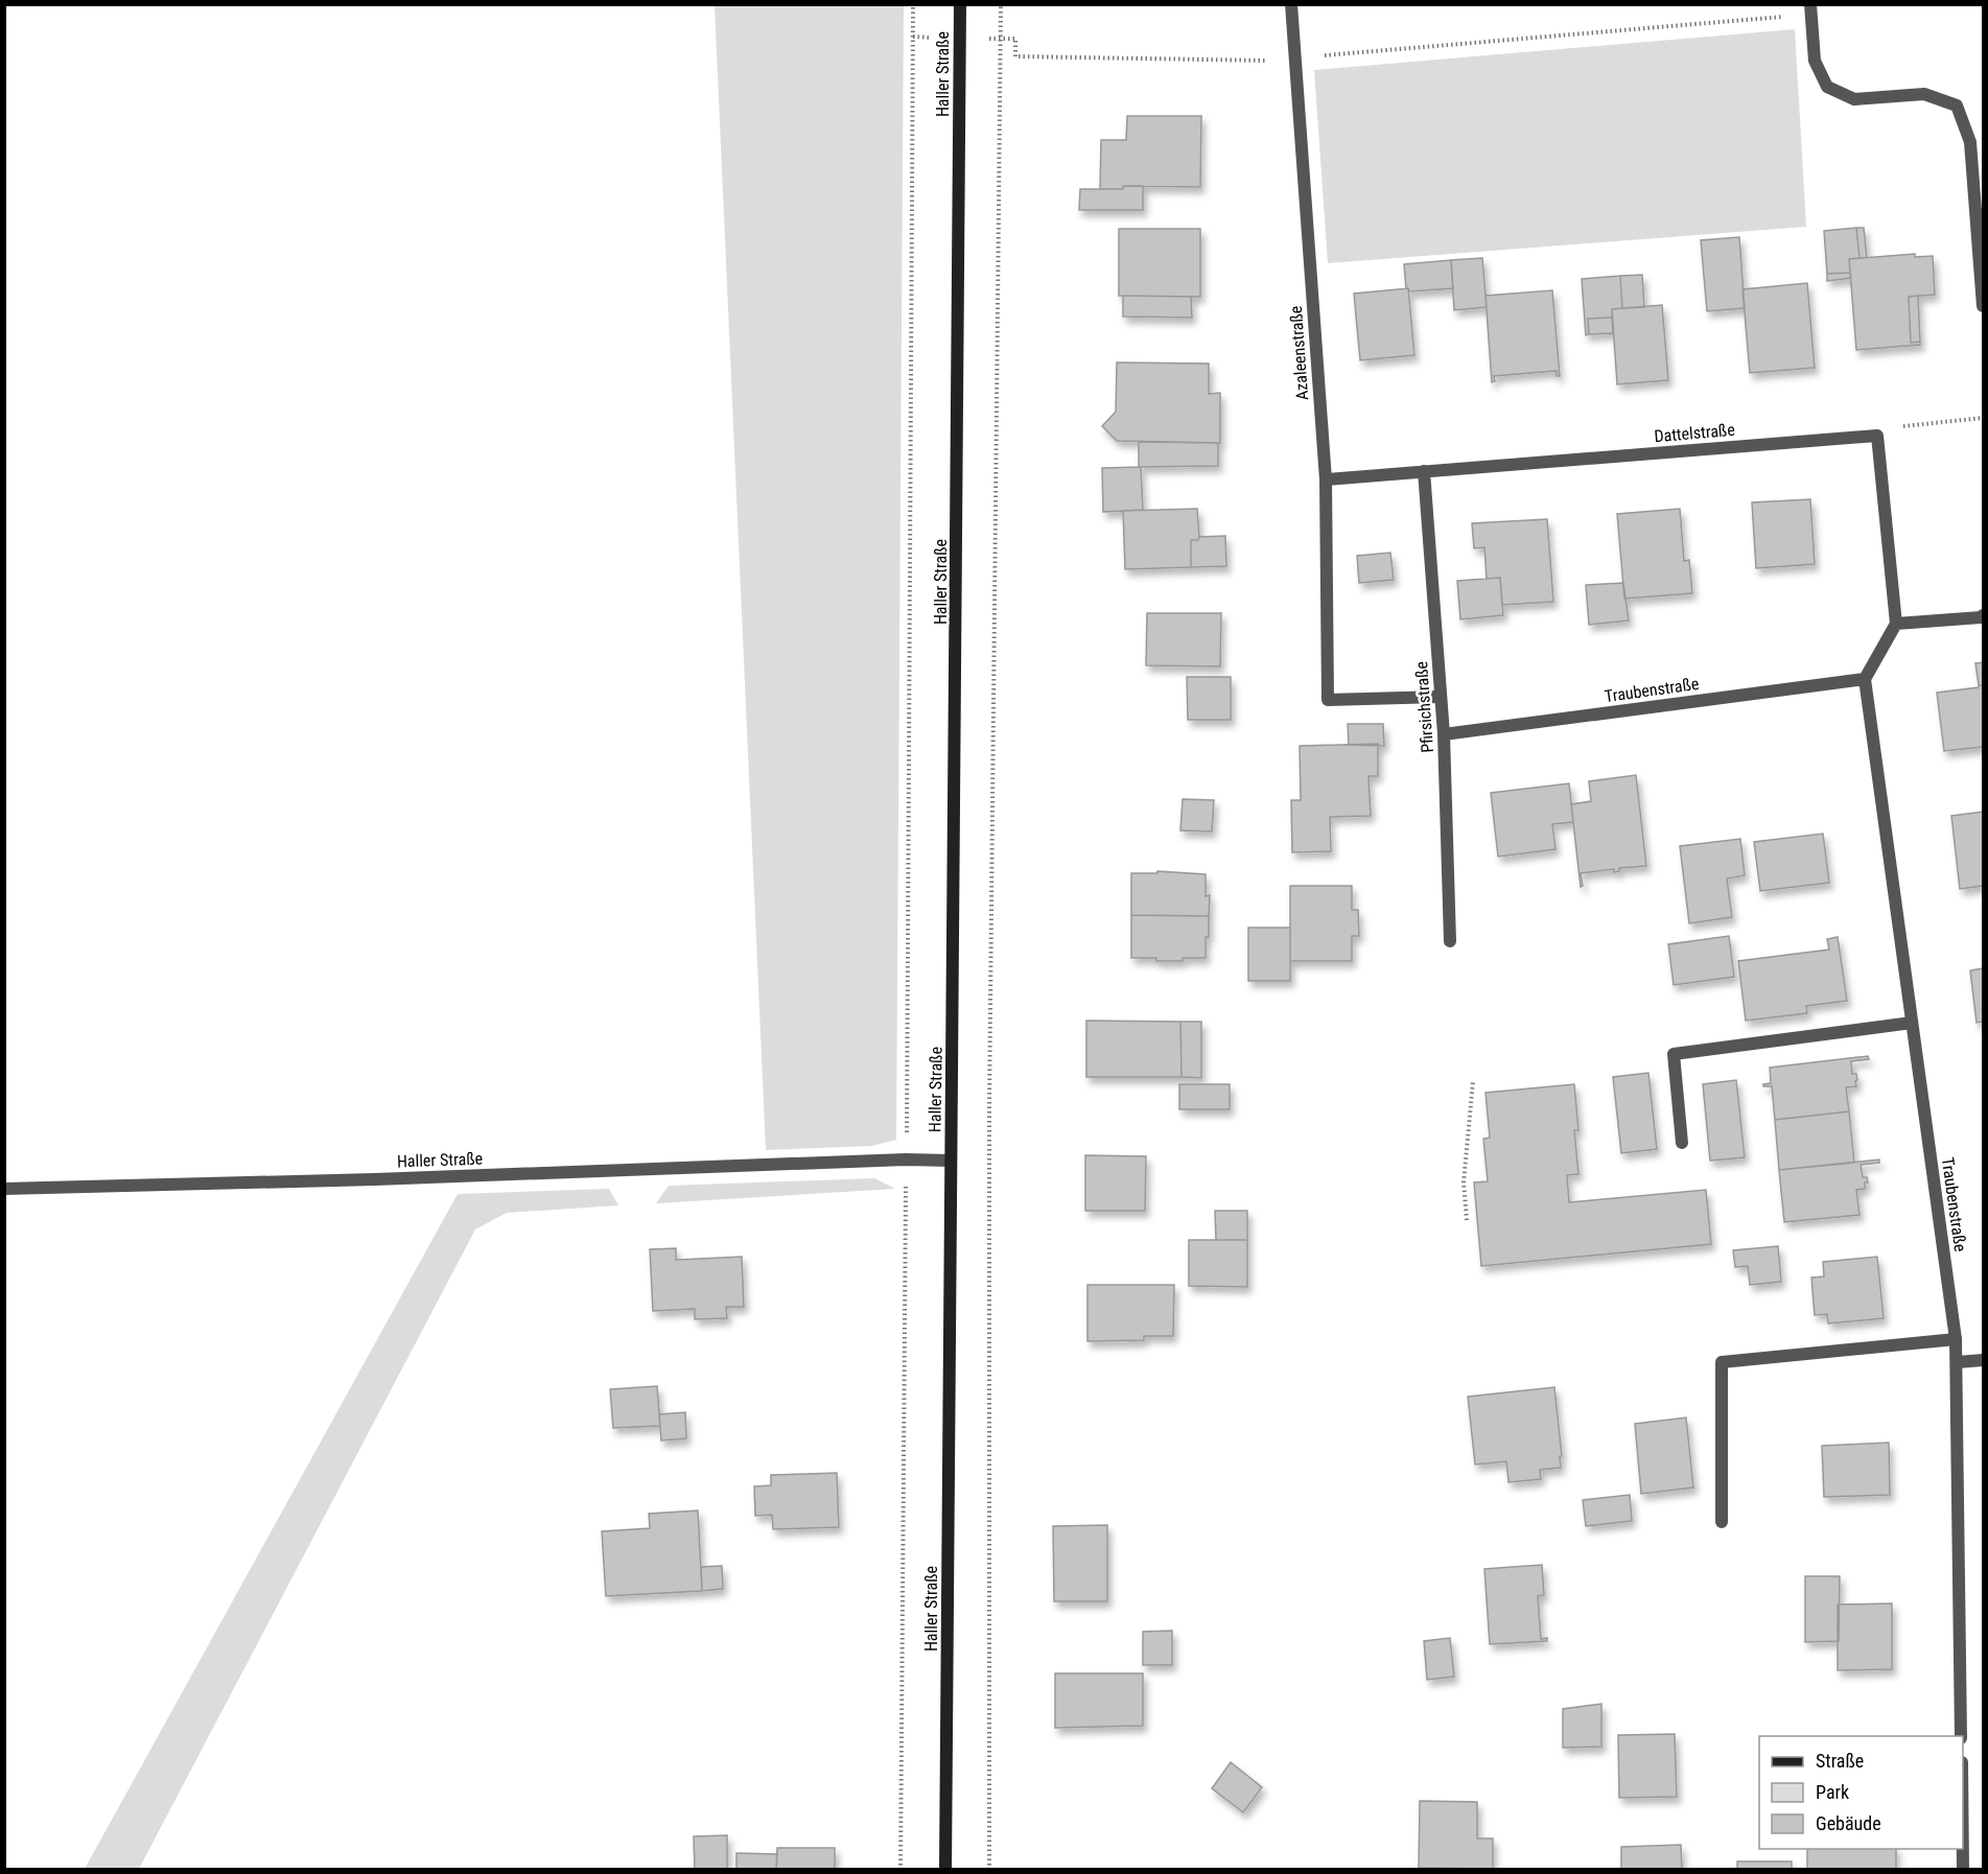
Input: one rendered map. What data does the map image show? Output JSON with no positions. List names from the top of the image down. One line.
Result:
{"streets":{"main road":["Haller Straße"],"street":["Azaleenstraße","Dattelstraße","Traubenstraße","Pfirsichstraße"]},"crossings":[["Azaleenstraße","Dattelstraße"],["Azaleenstraße","Pfirsichstraße"],["Dattelstraße","Pfirsichstraße"],["Traubenstraße","Pfirsichstraße"]],"legend":["Straße","Park","Gebäude"]}
